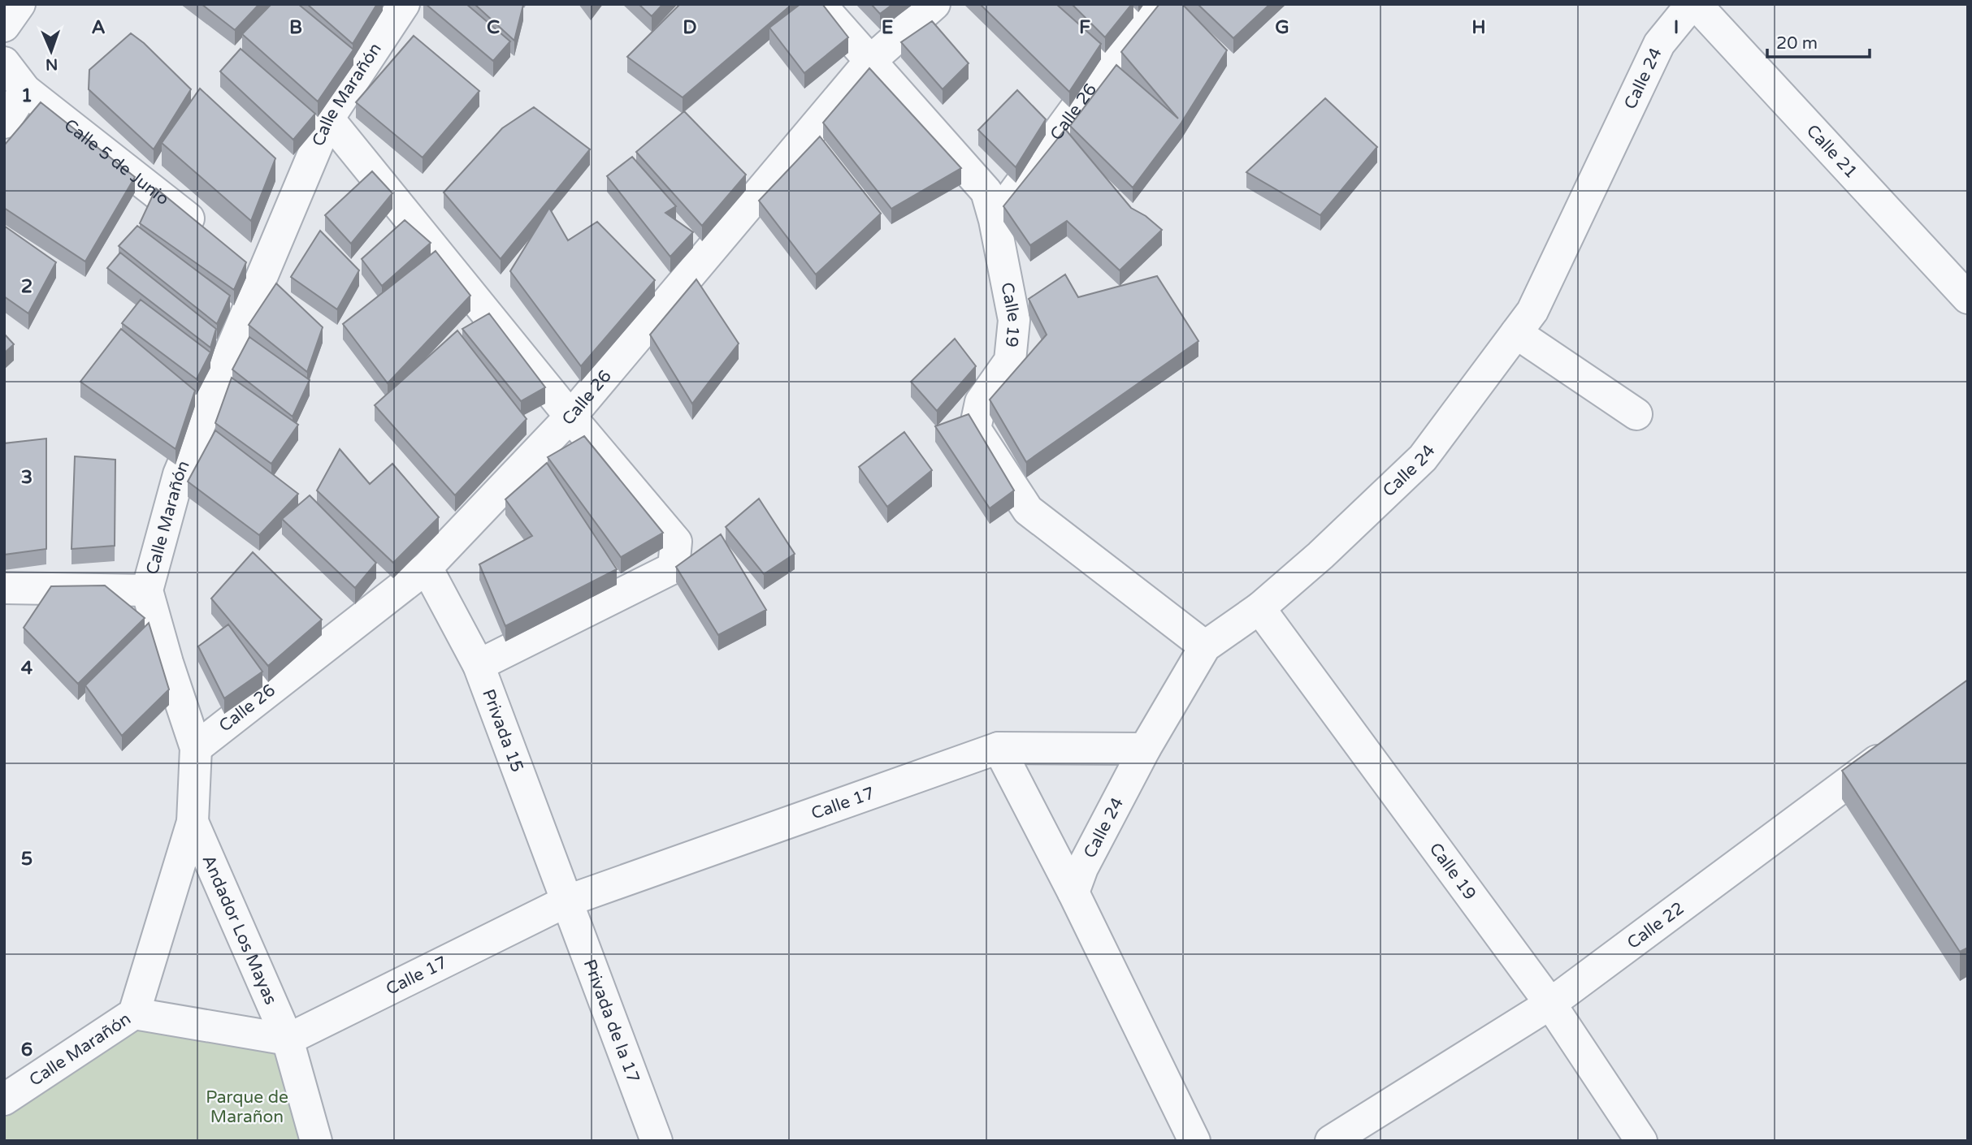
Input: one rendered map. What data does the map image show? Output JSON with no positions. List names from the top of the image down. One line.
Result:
{"streets":{"street":["Calle 24","Calle Marañón","Calle 26","Calle 21","Calle 5 de Junio","Calle 19","Privada 15","Calle 17","Calle 22","Andador Los Mayas","Privada de la 17"]},"crossings":[["Calle 24","Calle 19"],["Calle 24","Calle 17"],["Calle Marañón","Calle 26"],["Calle Marañón","Andador Los Mayas"],["Calle 26","Calle 19"],["Calle 26","Privada 15"],["Calle 19","Calle 22"],["Privada 15","Calle 17"],["Privada 15","Privada de la 17"],["Calle 17","Andador Los Mayas"],["Calle 17","Privada de la 17"]],"parks":["Parque de Marañon"],"scale_bar":"20 m","north":"bottom","grid":{"columns":["A","B","C","D","E","F","G","H","I"],"rows":["1","2","3","4","5","6"]}}
